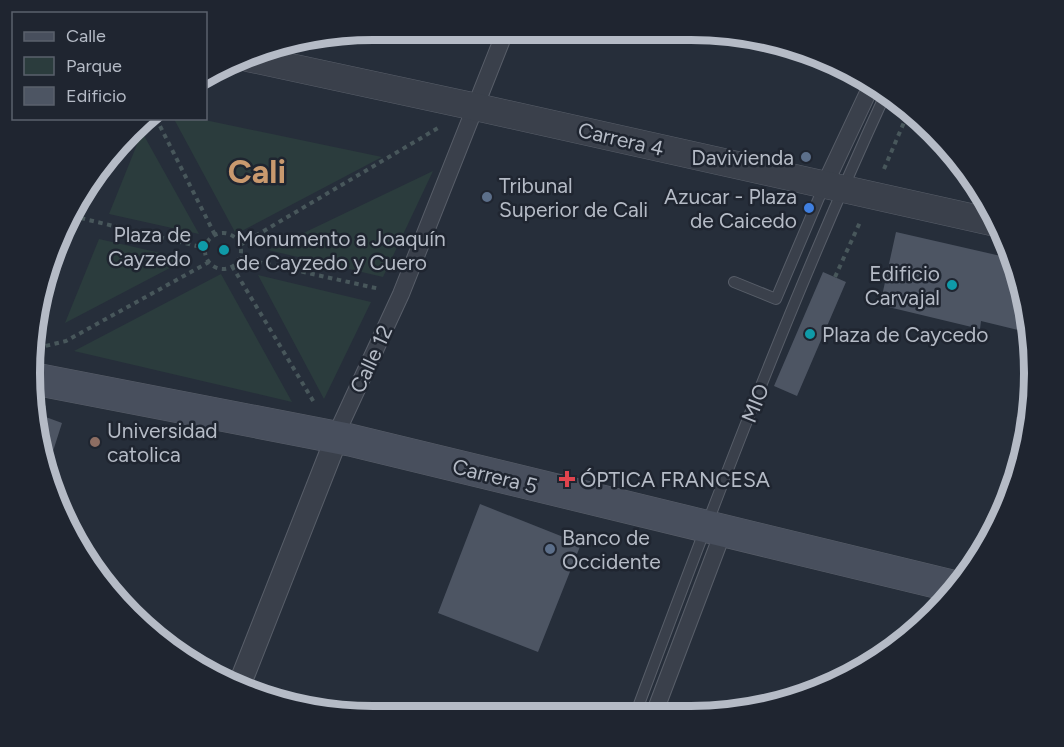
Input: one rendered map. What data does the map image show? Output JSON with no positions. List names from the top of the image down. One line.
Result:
{"streets":{"main road":["Carrera 5"],"street":["Carrera 4","Calle 12"],"lane":["MIO"]},"crossings":[["Carrera 4","Calle 12"],["Carrera 4","MIO"],["Calle 12","Carrera 5"],["MIO","Carrera 5"]],"districts":["Cali"],"places":{"other":["Davivienda","Tribunal Superior de Cali","Azucar - Plaza de Caicedo","Plaza de Cayzedo","Monumento a Joaquín de Cayzedo y Cuero","Edificio Carvajal","Plaza de Caycedo","Universidad catolica","Banco de Occidente"],"health":["ÓPTICA FRANCESA"]},"legend":["Calle","Parque","Edificio"]}
